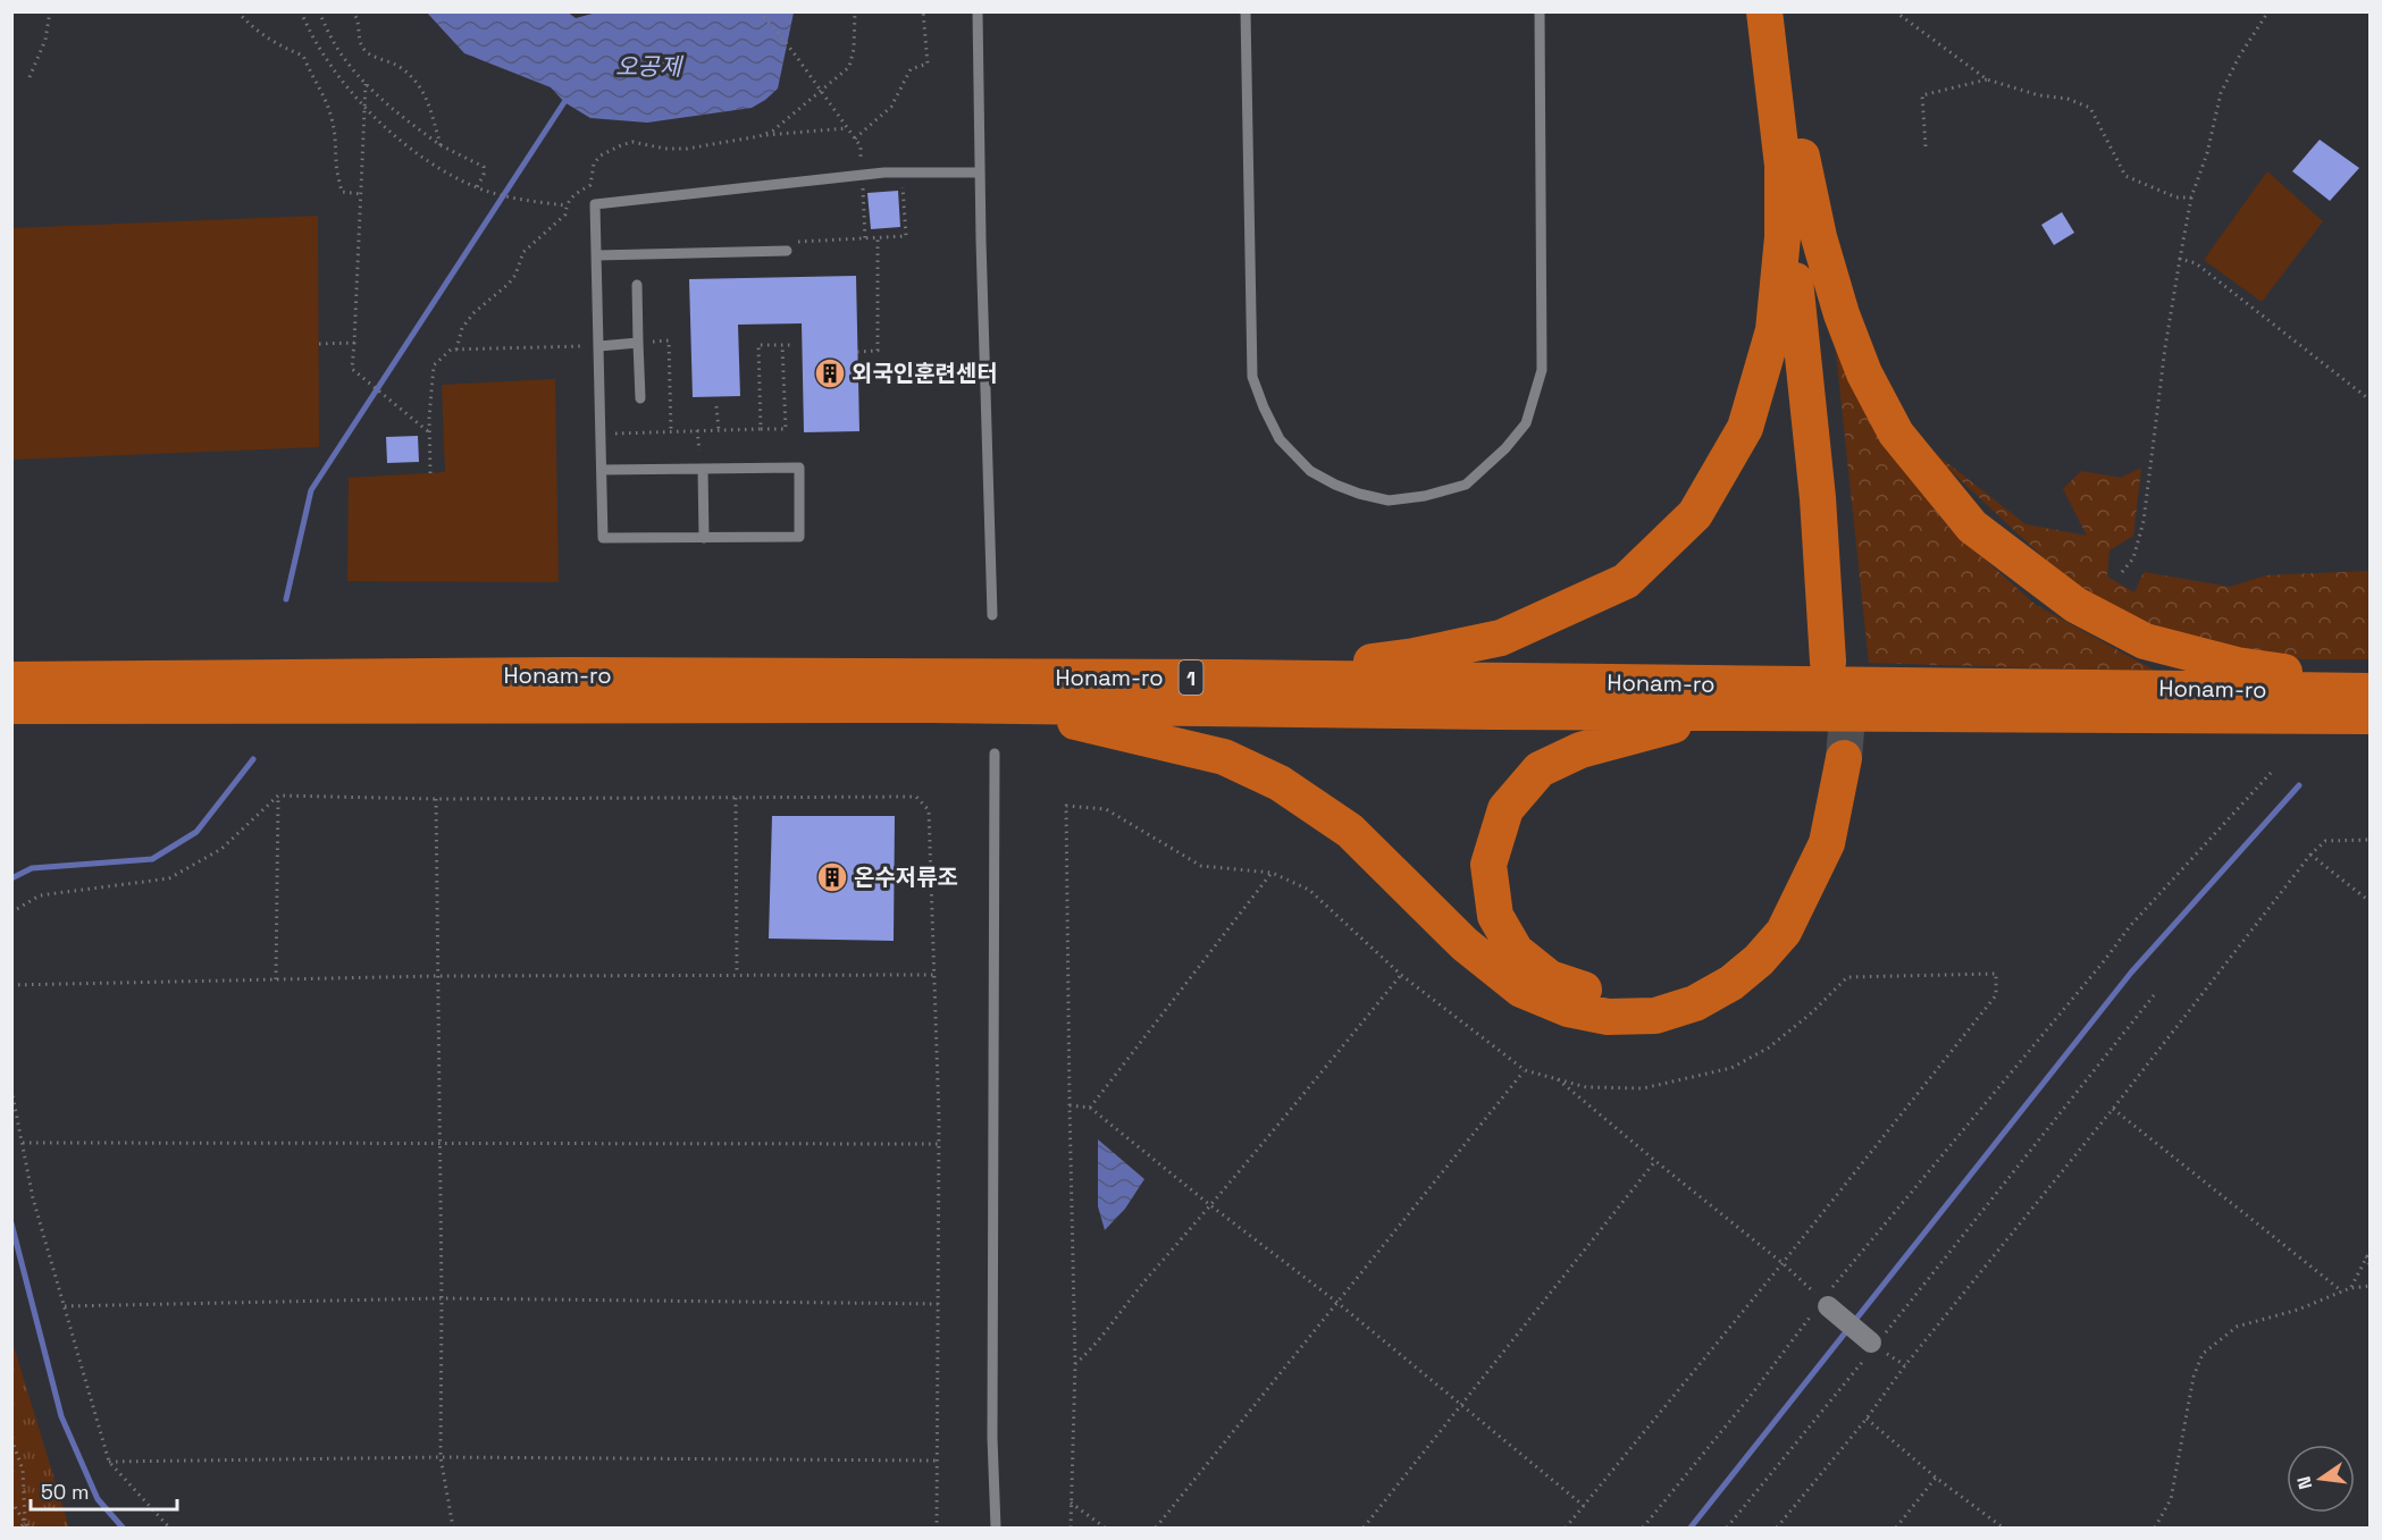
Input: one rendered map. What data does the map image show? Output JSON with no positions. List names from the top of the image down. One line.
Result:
{"streets":{"highway":["Honam-ro","1"]},"water":["오공제"],"places":{"building":["외국인훈련센터","온수저류조"]},"scale_bar":"50 m","north":"left"}
